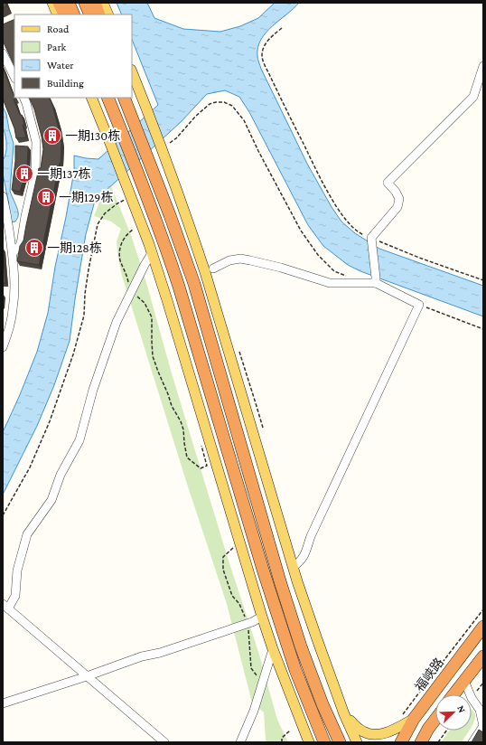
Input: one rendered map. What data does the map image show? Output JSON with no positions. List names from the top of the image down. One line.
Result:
{"streets":{"highway":["福峡路"]},"places":{"building":["一期130栋","一期137栋","一期129栋","一期128栋"]},"legend":["Road","Park","Water","Building"],"north":"top right"}
